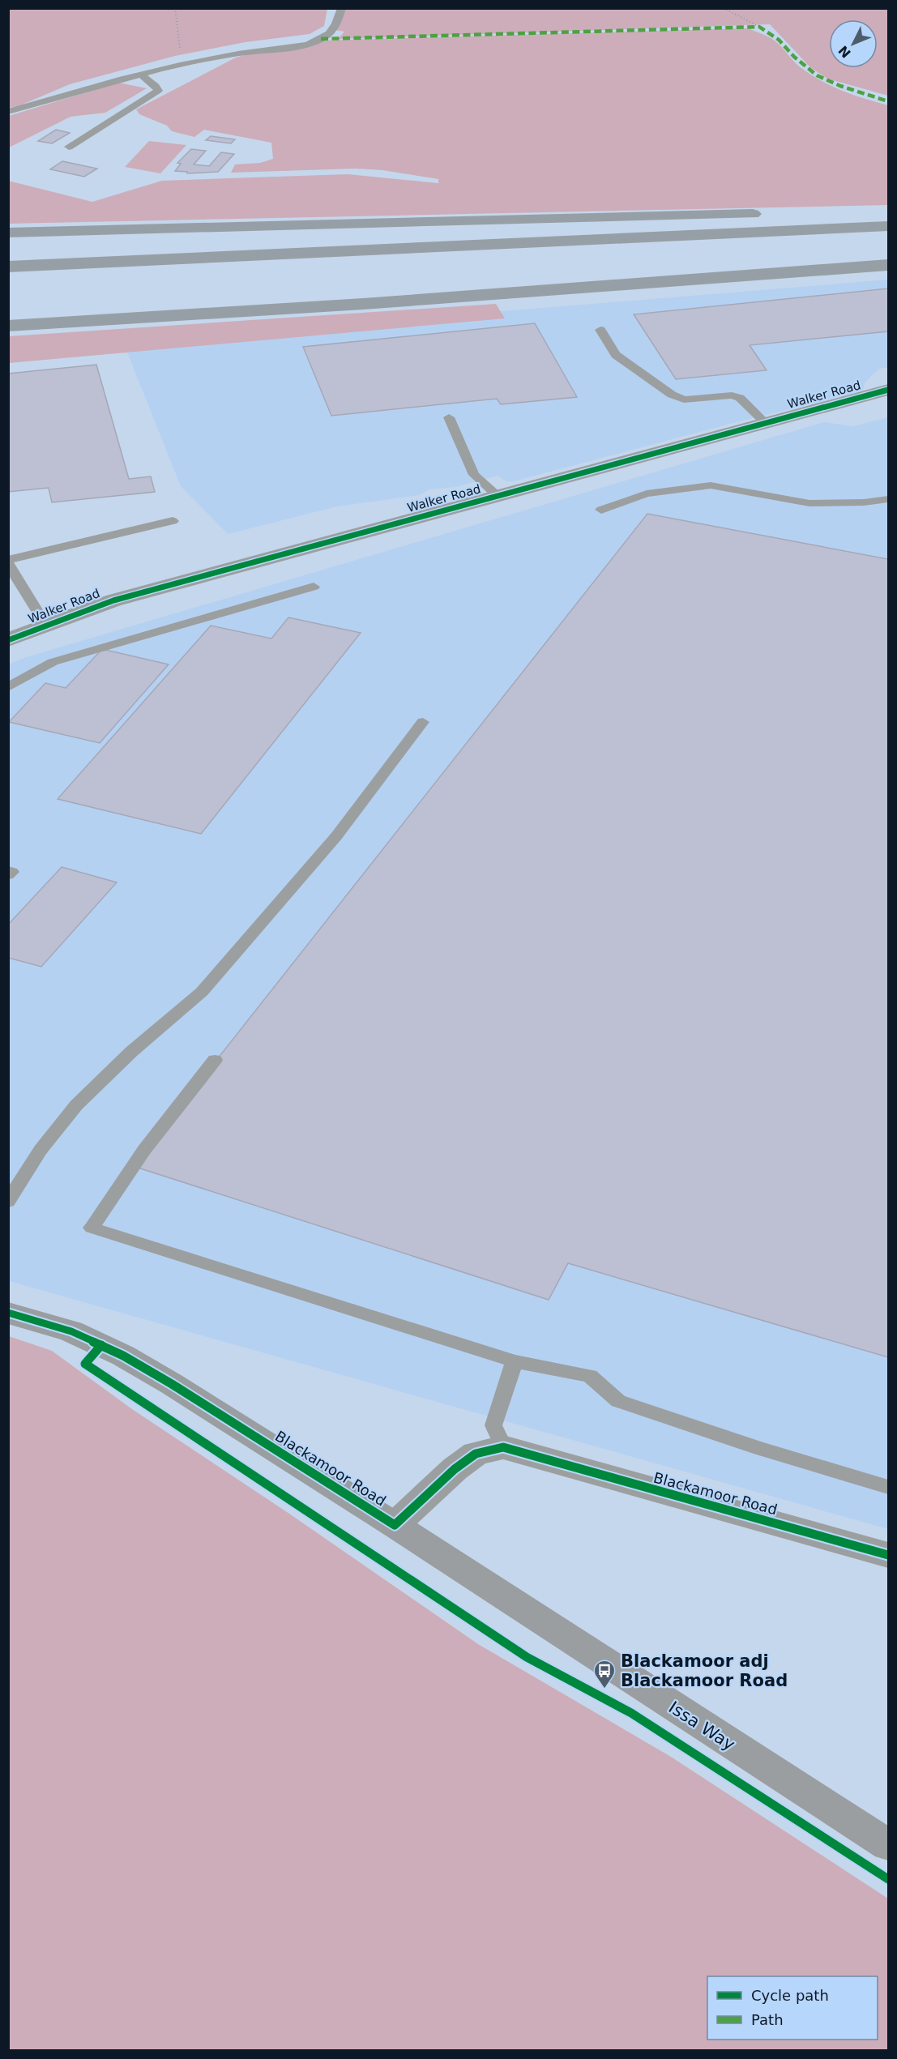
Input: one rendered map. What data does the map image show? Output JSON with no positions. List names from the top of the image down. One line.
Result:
{"streets":{"main road":["Blackamoor Road","Issa Way"],"street":["Walker Road"]},"crossings":[["Blackamoor Road","Issa Way"]],"places":{"bus stop":["Blackamoor adj Blackamoor Road"]},"legend":["Cycle path","Path"],"north":"bottom left"}
